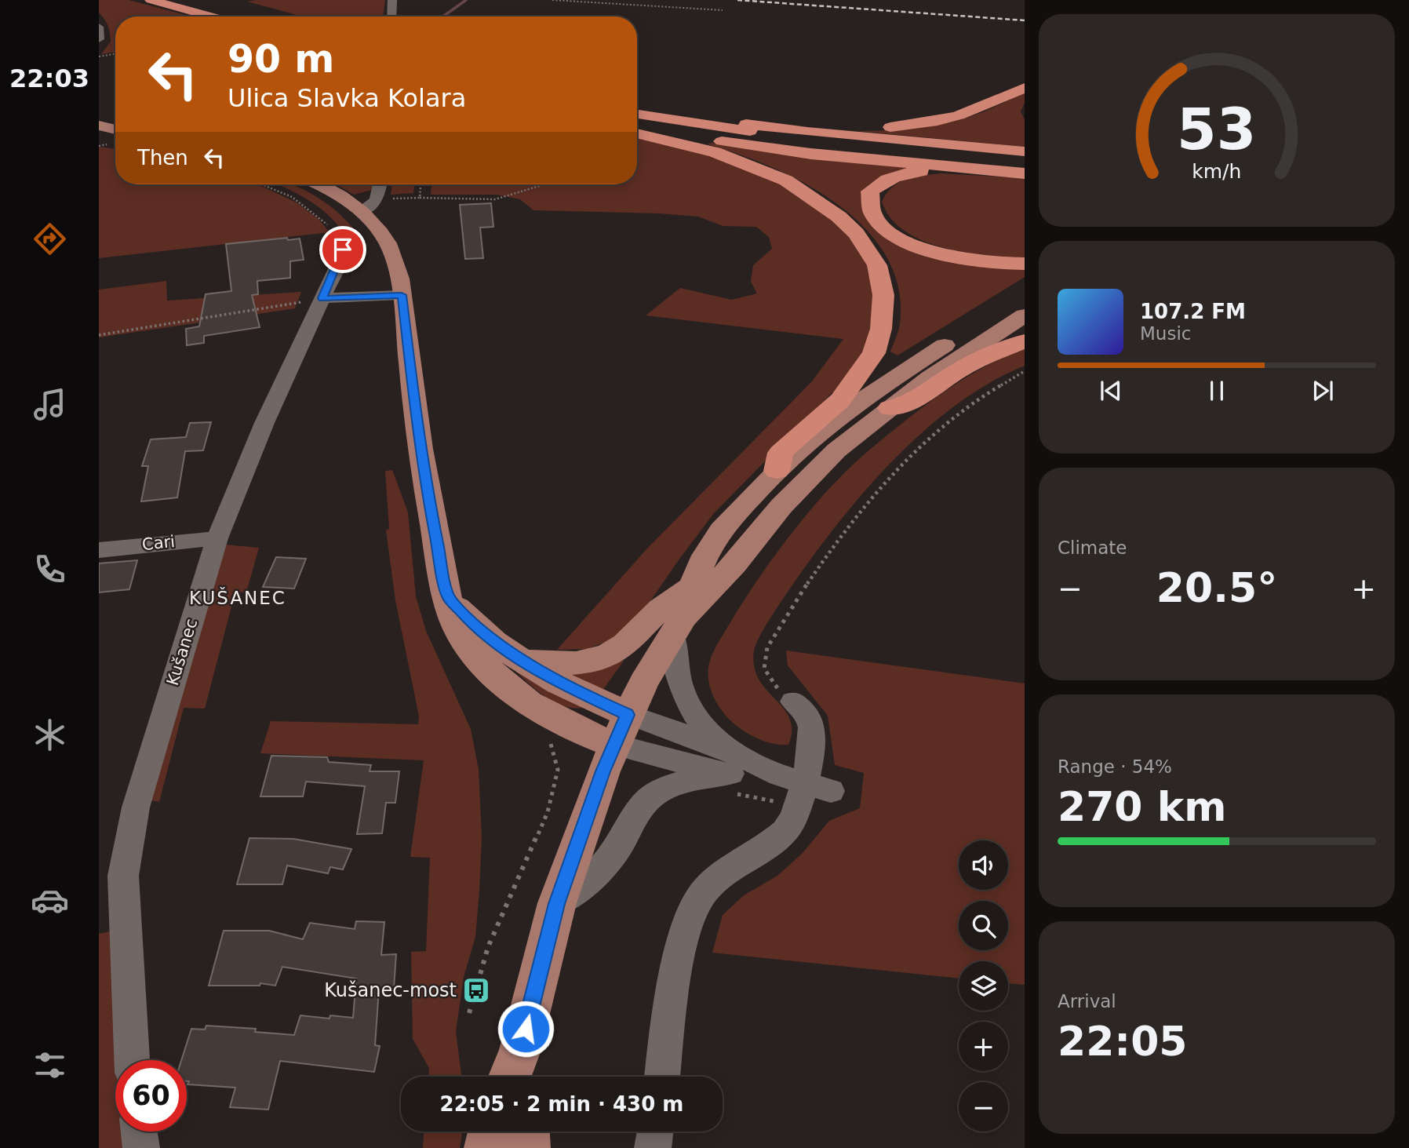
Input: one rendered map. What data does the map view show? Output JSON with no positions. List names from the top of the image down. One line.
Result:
{"streets":{"street":["Cari","Kušanec"]},"crossings":[["Cari","Kušanec"]],"districts":["KUŠANEC"],"places":{"bus stop":["Kušanec-most"]},"page":{"tabs":"22:03","turn":["90 m","Ulica Slavka Kolara"],"then":"Then","song":["107.2 FM","Music"],"tile":["Climate",["Range · 54%","270 km"],["Arrival","22:05"]],"heat":["−","20.5°","+"],"map_buttons":["+","−"],"limit":"60","trip":"22:05 · 2 min · 430 m","gauge":["53","km/h"]}}
